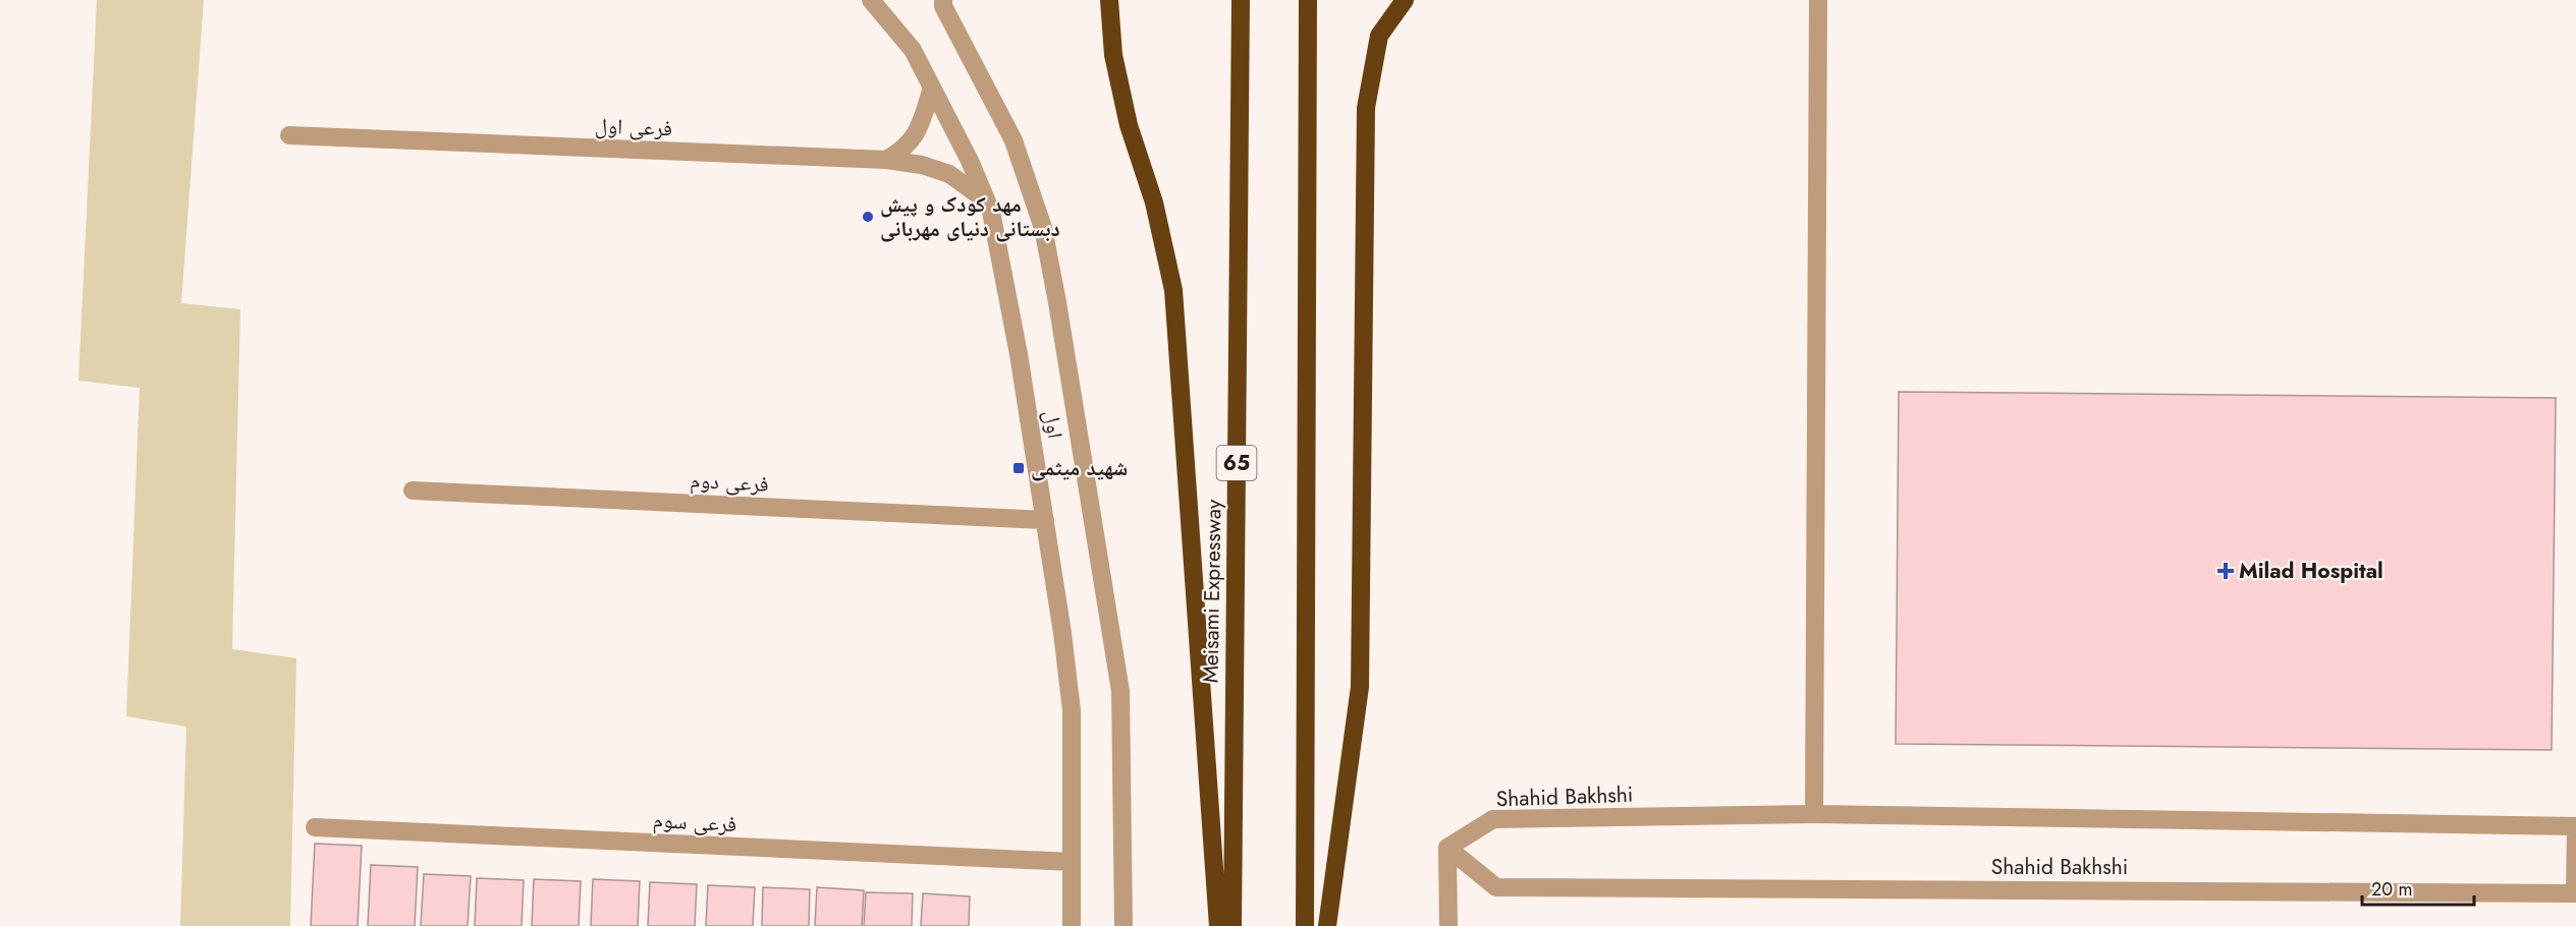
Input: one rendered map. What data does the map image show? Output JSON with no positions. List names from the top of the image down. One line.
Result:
{"streets":{"highway":["65","Meisami Expressway"],"street":["فرعی اول","اول","فرعی دوم","Shahid Bakhshi","فرعی سوم"]},"crossings":[["فرعی اول","اول"],["اول","فرعی دوم"],["اول","فرعی سوم"]],"places":{"other":["مهد کودک و پیش دبستانی دنیای‌ مهربانی"],"transit":["شهید میثمی"],"health":["Milad Hospital"]},"scale_bar":"20 m"}
